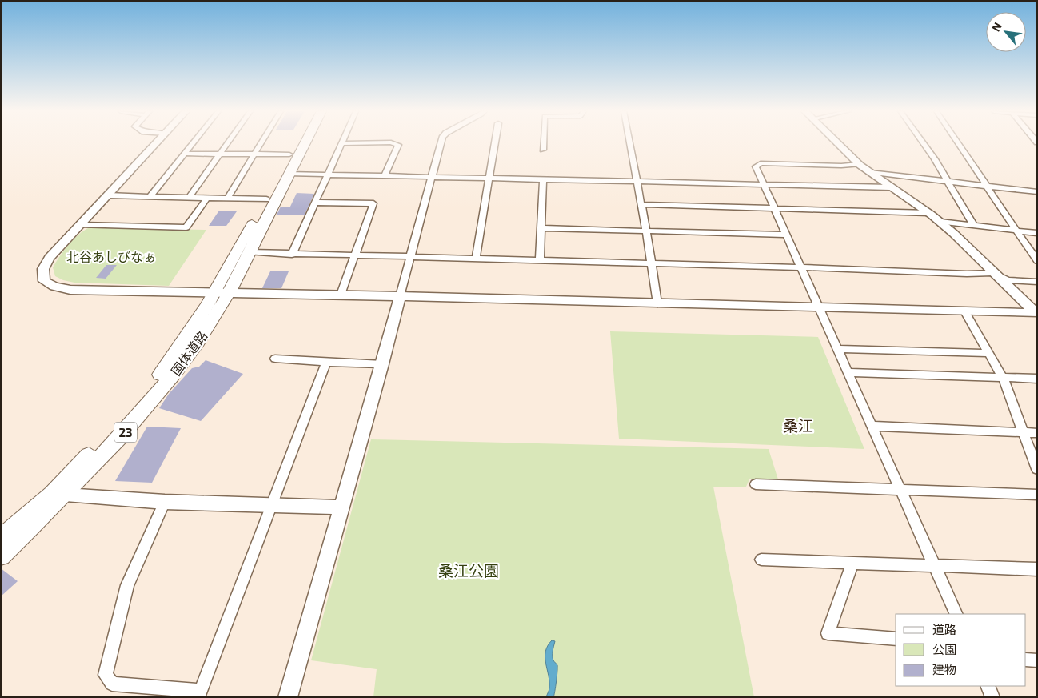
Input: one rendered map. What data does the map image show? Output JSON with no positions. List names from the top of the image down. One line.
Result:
{"streets":{"main road":["国体道路","23"]},"districts":["桑江"],"parks":["北谷あしびなぁ","桑江公園"],"legend":["道路","公園","建物"],"north":"top left"}
